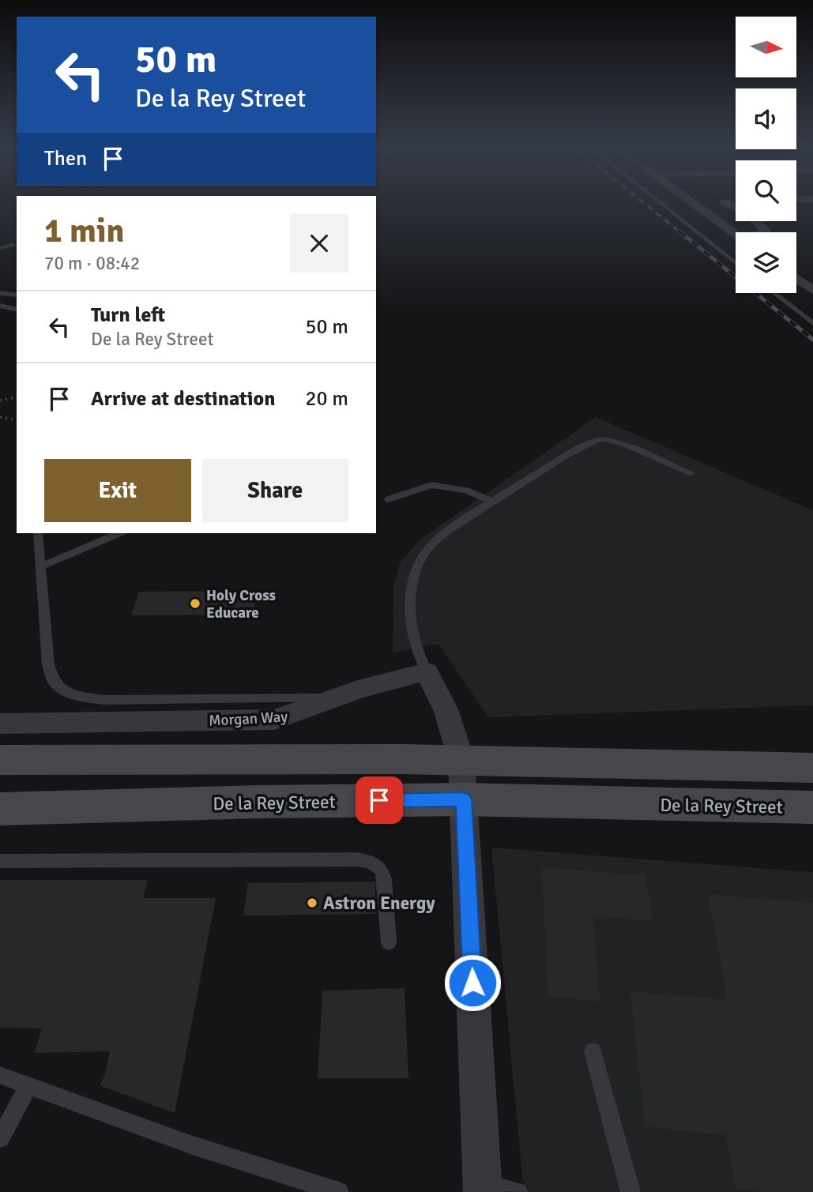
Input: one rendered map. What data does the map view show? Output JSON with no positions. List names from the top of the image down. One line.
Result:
{"streets":{"main road":["De la Rey Street"],"street":["Morgan Way"]},"places":["Holy Cross Educare","Astron Energy"],"north":"right","page":{"turn":["50 m","De la Rey Street"],"then":"Then","heading":["1 min","70 m · 08:42"],"list":[{"name":"Turn left","note":"De la Rey Street","value":"50 m"},{"name":"Arrive at destination","value":"20 m"}],"buttons":["Exit","Share"]}}
